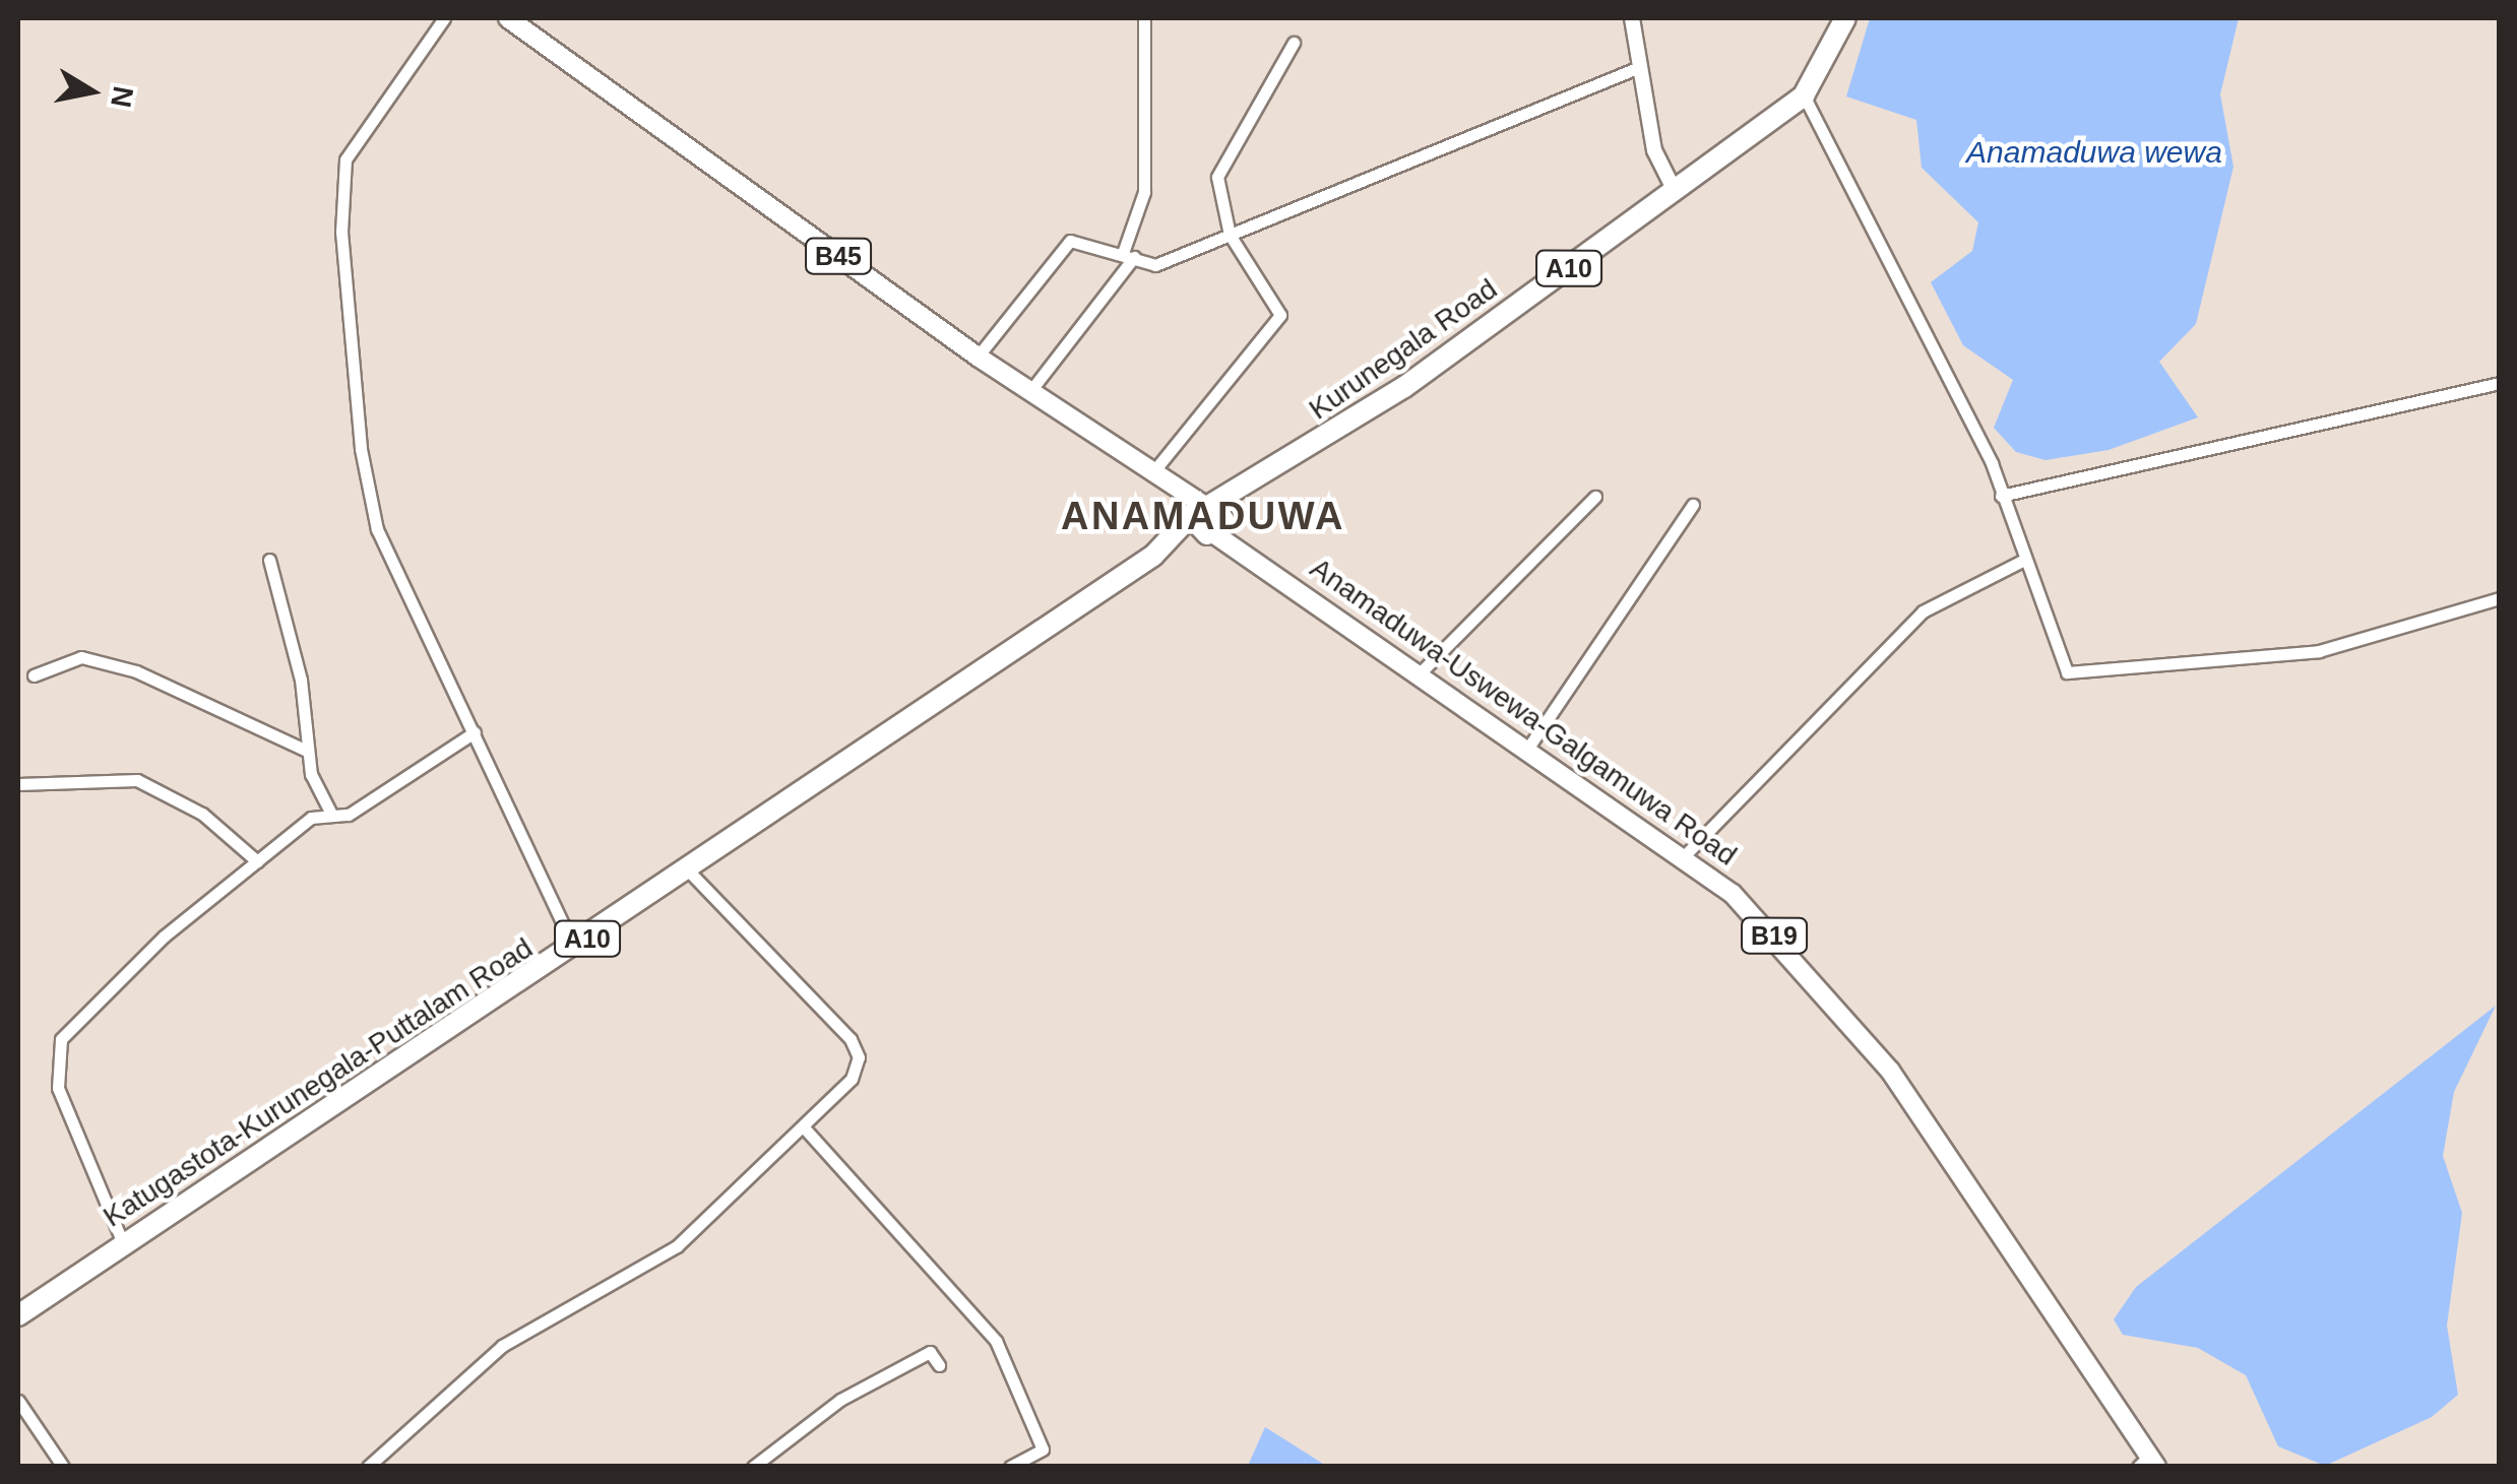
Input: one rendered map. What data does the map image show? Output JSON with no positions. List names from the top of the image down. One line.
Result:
{"streets":{"highway":["A10","Kurunegala Road","Katugastota-Kurunegala-Puttalam Road"],"main road":["B45","Anamaduwa-Uswewa-Galgamuwa Road","B19"]},"crossings":[["B45","Kurunegala Road"],["B45","Anamaduwa-Uswewa-Galgamuwa Road"],["B45","Katugastota-Kurunegala-Puttalam Road"],["Kurunegala Road","Anamaduwa-Uswewa-Galgamuwa Road"],["Kurunegala Road","Katugastota-Kurunegala-Puttalam Road"],["Anamaduwa-Uswewa-Galgamuwa Road","Katugastota-Kurunegala-Puttalam Road"]],"districts":["ANAMADUWA"],"water":["Anamaduwa wewa"],"north":"right"}
